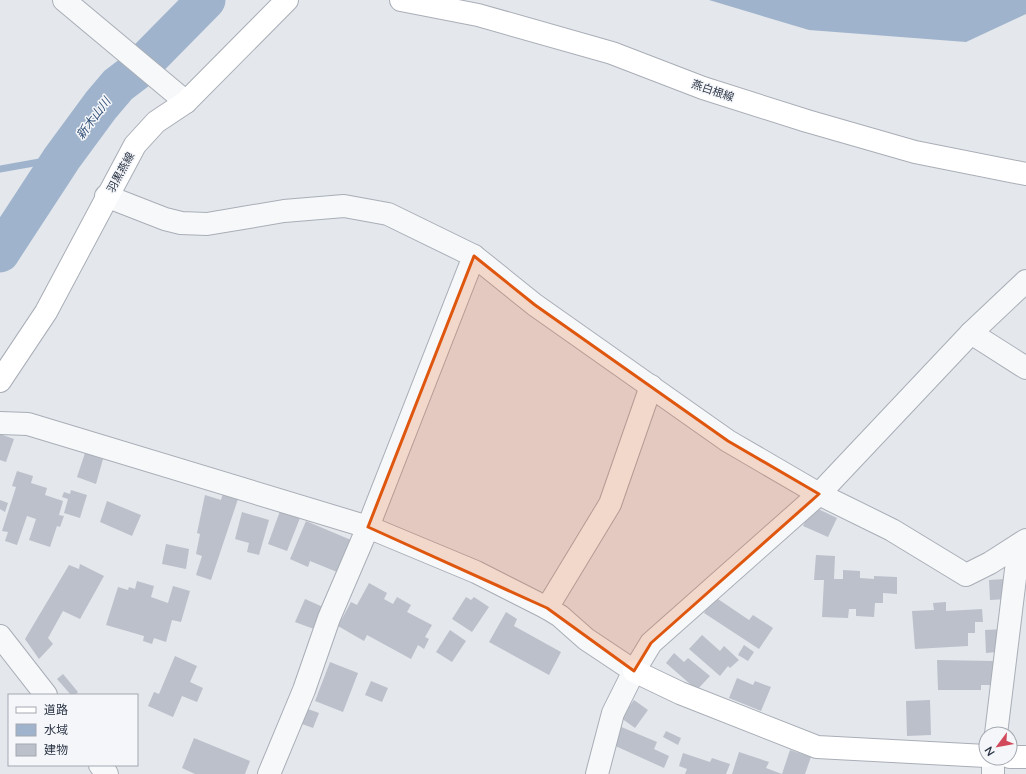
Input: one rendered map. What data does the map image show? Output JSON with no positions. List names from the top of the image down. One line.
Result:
{"streets":{"main road":["燕白根線","羽黒燕線"]},"water":["新木山川"],"legend":["道路","水域","建物"],"north":"bottom left"}
